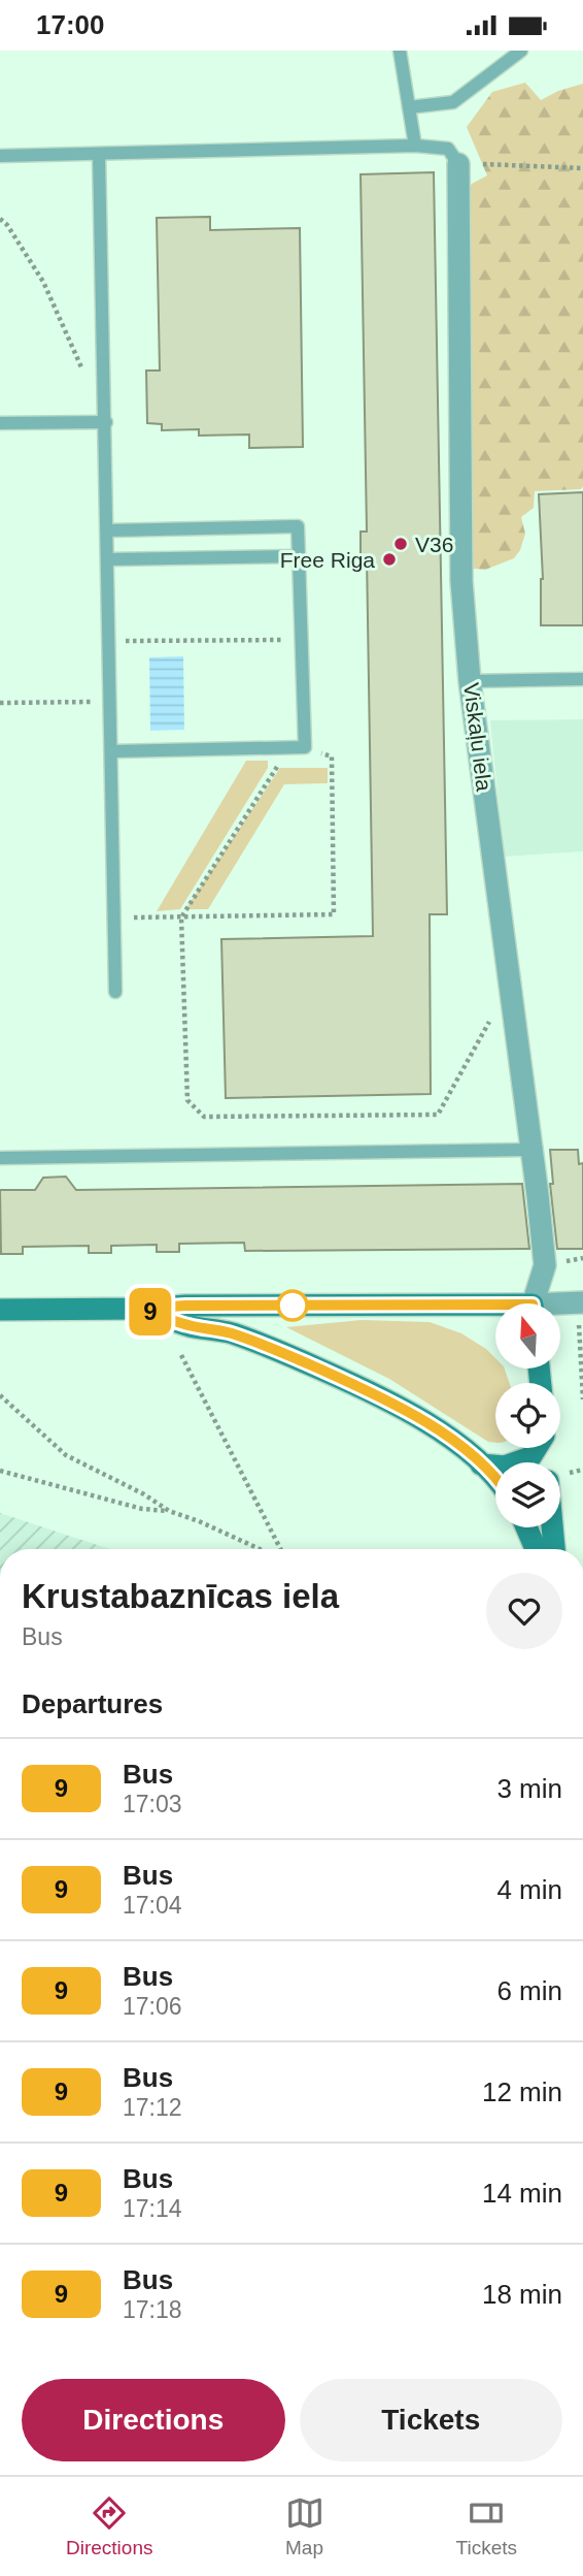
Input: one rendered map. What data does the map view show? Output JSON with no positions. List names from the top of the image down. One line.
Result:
{"streets":{"street":["Viskaļu iela"]},"places":["V36","Free Riga"],"lines":["bus line 9"],"north":"top","page":{"status":"17:00","on_map":"9","heading":[["Krustabaznīcas iela","Bus"],"Departures"],"list":[{"mark":"9","name":"Bus","note":"17:03","value":"3 min"},{"mark":"9","name":"Bus","note":"17:04","value":"4 min"},{"mark":"9","name":"Bus","note":"17:06","value":"6 min"},{"mark":"9","name":"Bus","note":"17:12","value":"12 min"},{"mark":"9","name":"Bus","note":"17:14","value":"14 min"},{"mark":"9","name":"Bus","note":"17:18","value":"18 min"}],"buttons":["Directions","Tickets"],"tabs":["Directions","Map","Tickets"]}}
